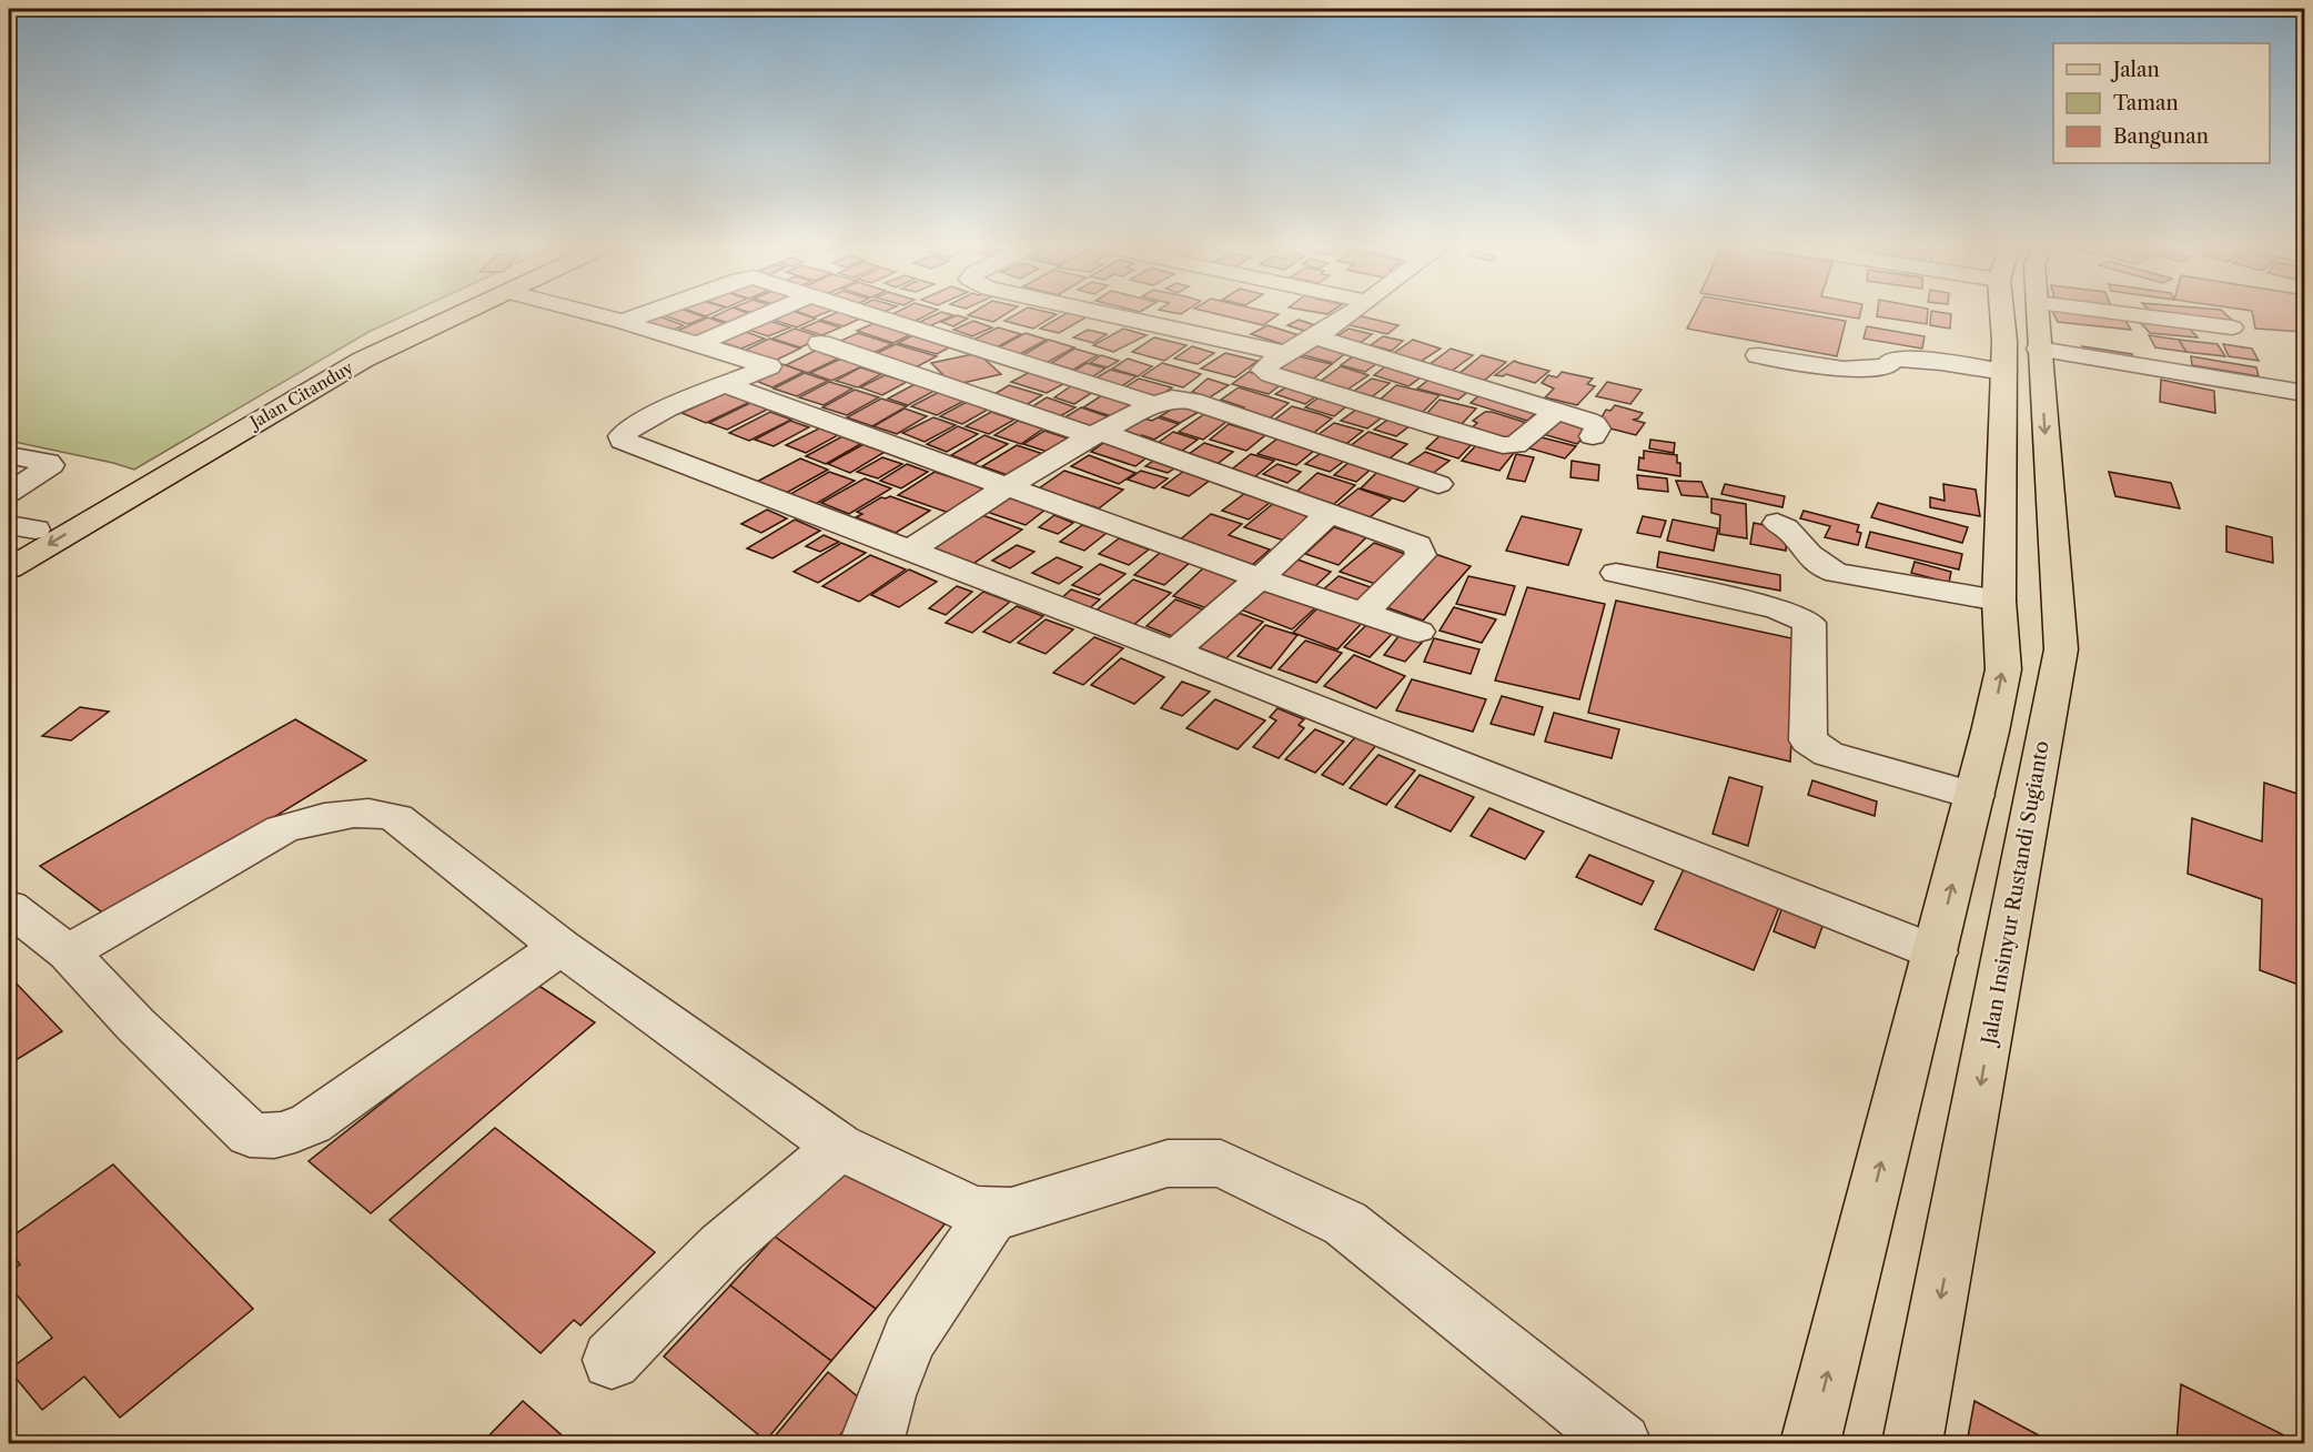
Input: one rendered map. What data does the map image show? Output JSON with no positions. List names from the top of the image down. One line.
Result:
{"streets":{"main road":["Jalan Citanduy","Jalan Insinyur Rustandi Sugianto"]},"legend":["Jalan","Taman","Bangunan"]}
